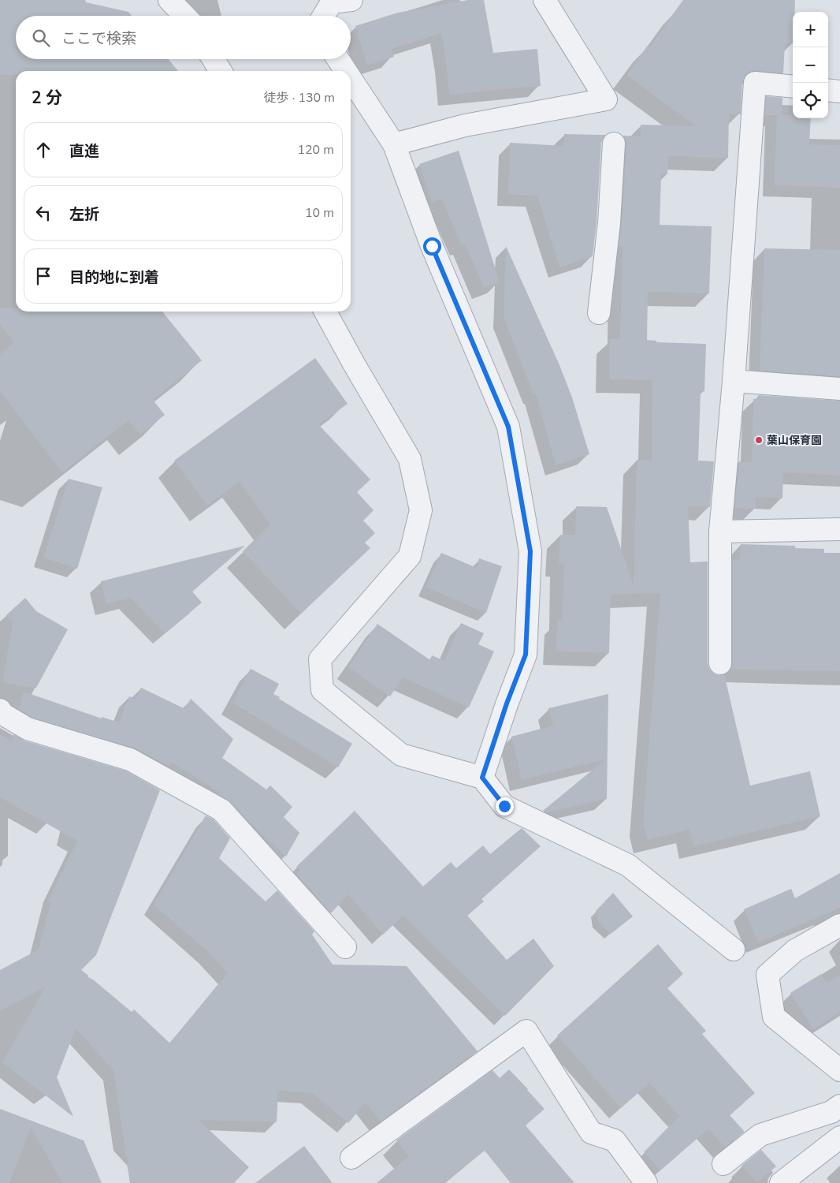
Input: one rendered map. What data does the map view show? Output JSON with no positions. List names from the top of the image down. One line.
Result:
{"places":["葉山保育園"],"page":{"map_buttons":["+","−"],"search":"ここで検索","heading":["2 分","徒歩 · 130 m"],"list":[["直進","120 m"],["左折","10 m"],"目的地に到着"]}}
